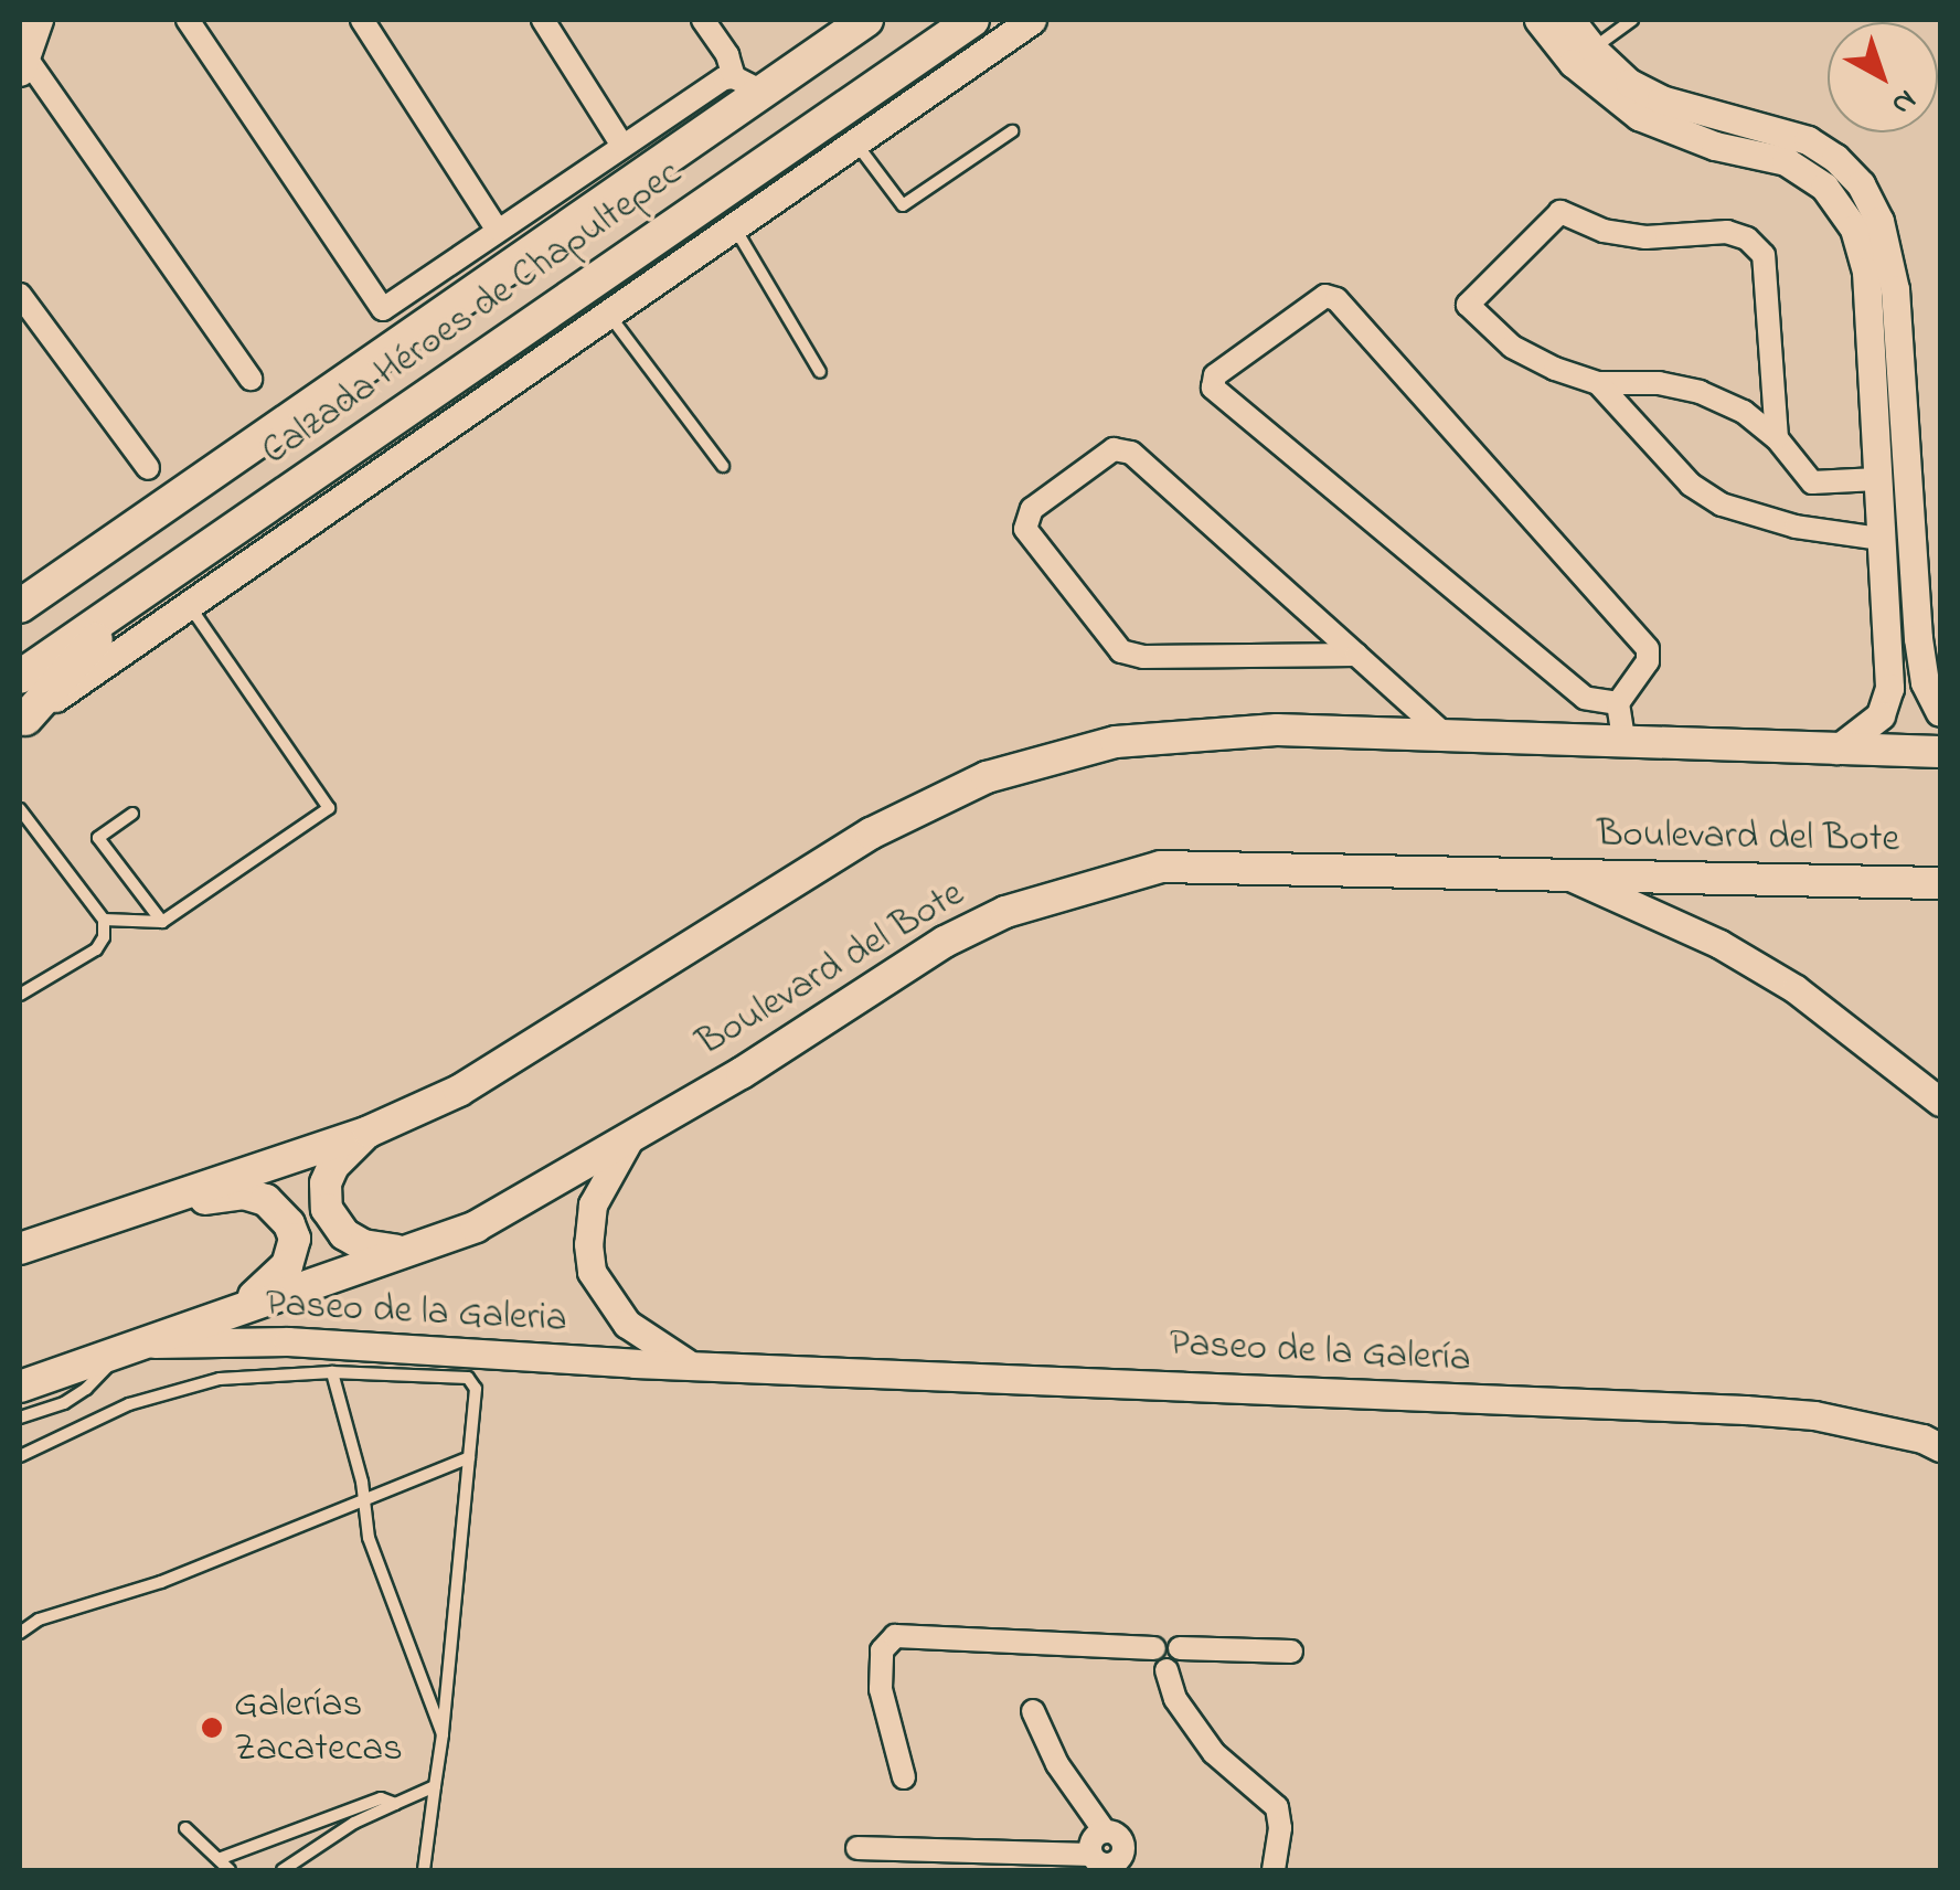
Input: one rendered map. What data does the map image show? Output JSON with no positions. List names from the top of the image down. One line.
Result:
{"streets":{"main road":["Calzada Héroes de Chapultepec","Boulevard del Bote"],"street":["Paseo de la Galeria","Paseo de la Galería"]},"crossings":[["Boulevard del Bote","Paseo de la Galeria"],["Paseo de la Galeria","Paseo de la Galería"]],"places":["Galerías Zacatecas"],"north":"bottom right"}
